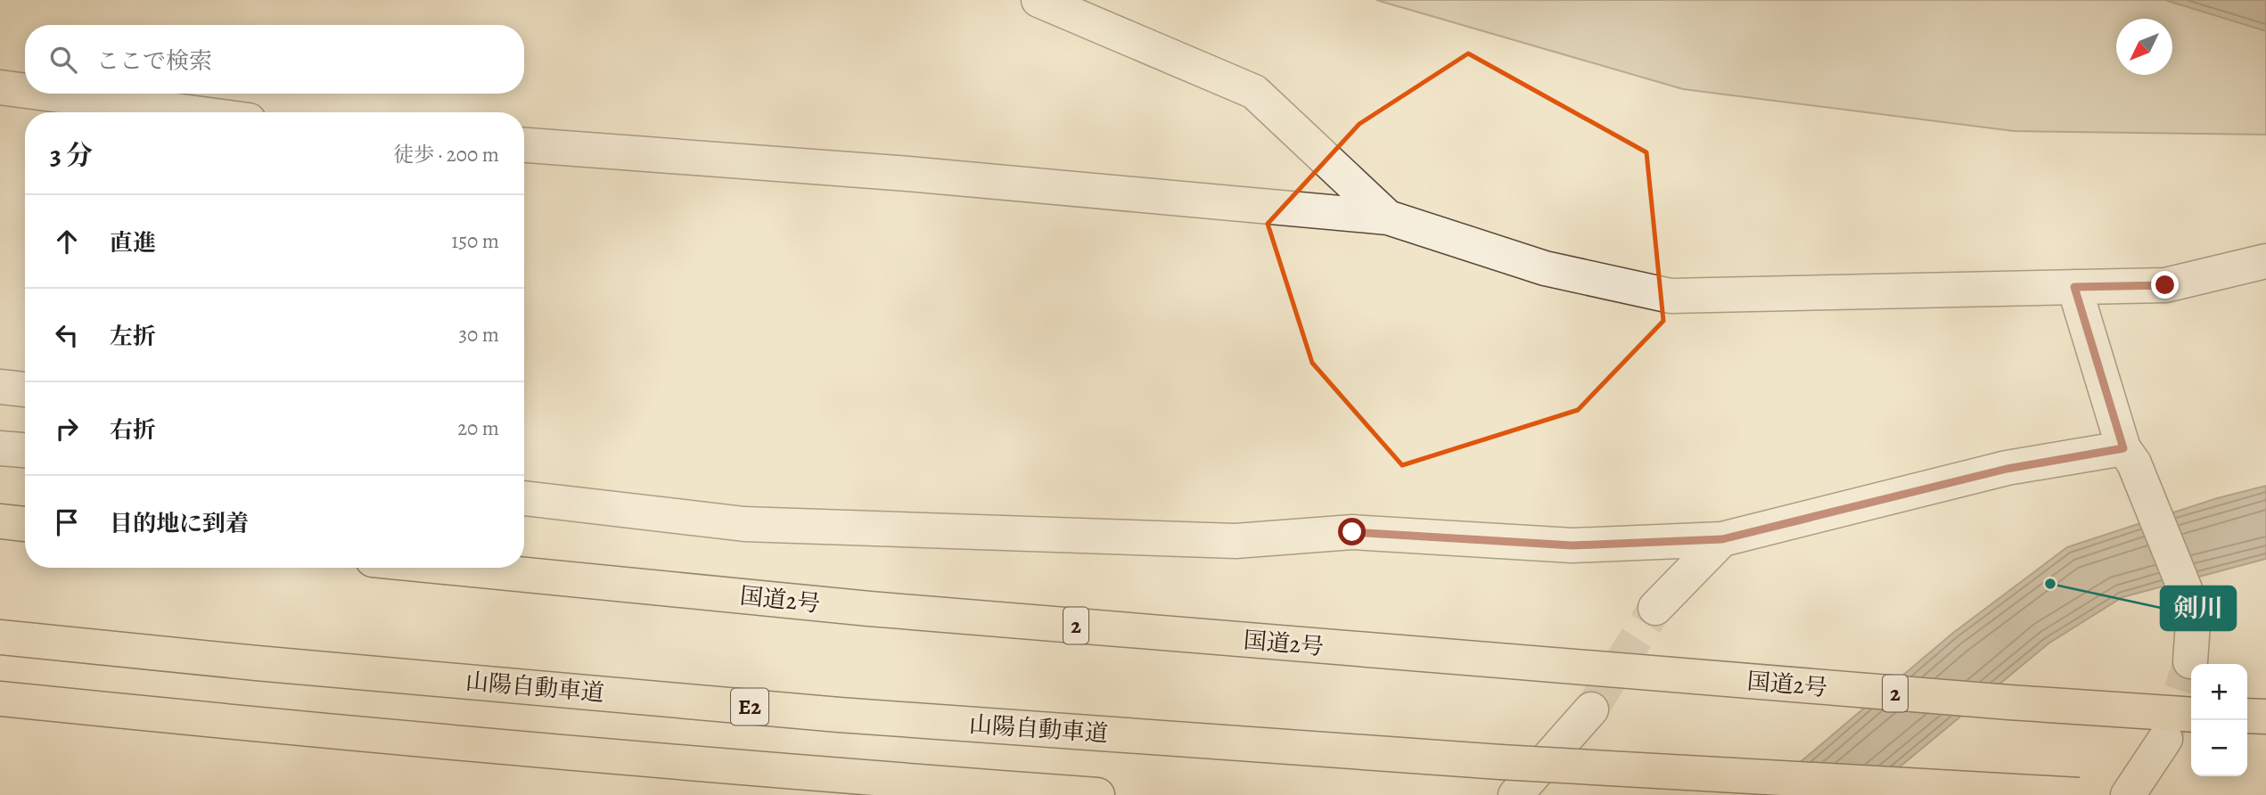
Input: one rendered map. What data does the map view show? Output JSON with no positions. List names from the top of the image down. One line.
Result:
{"streets":{"highway":["国道2号","2","山陽自動車道","E2"]},"places":["剣川"],"north":"bottom left","page":{"search":"ここで検索","heading":["3 分","徒歩 · 200 m"],"list":[["直進","150 m"],["左折","30 m"],["右折","20 m"],"目的地に到着"],"map_buttons":["+","−"]}}
